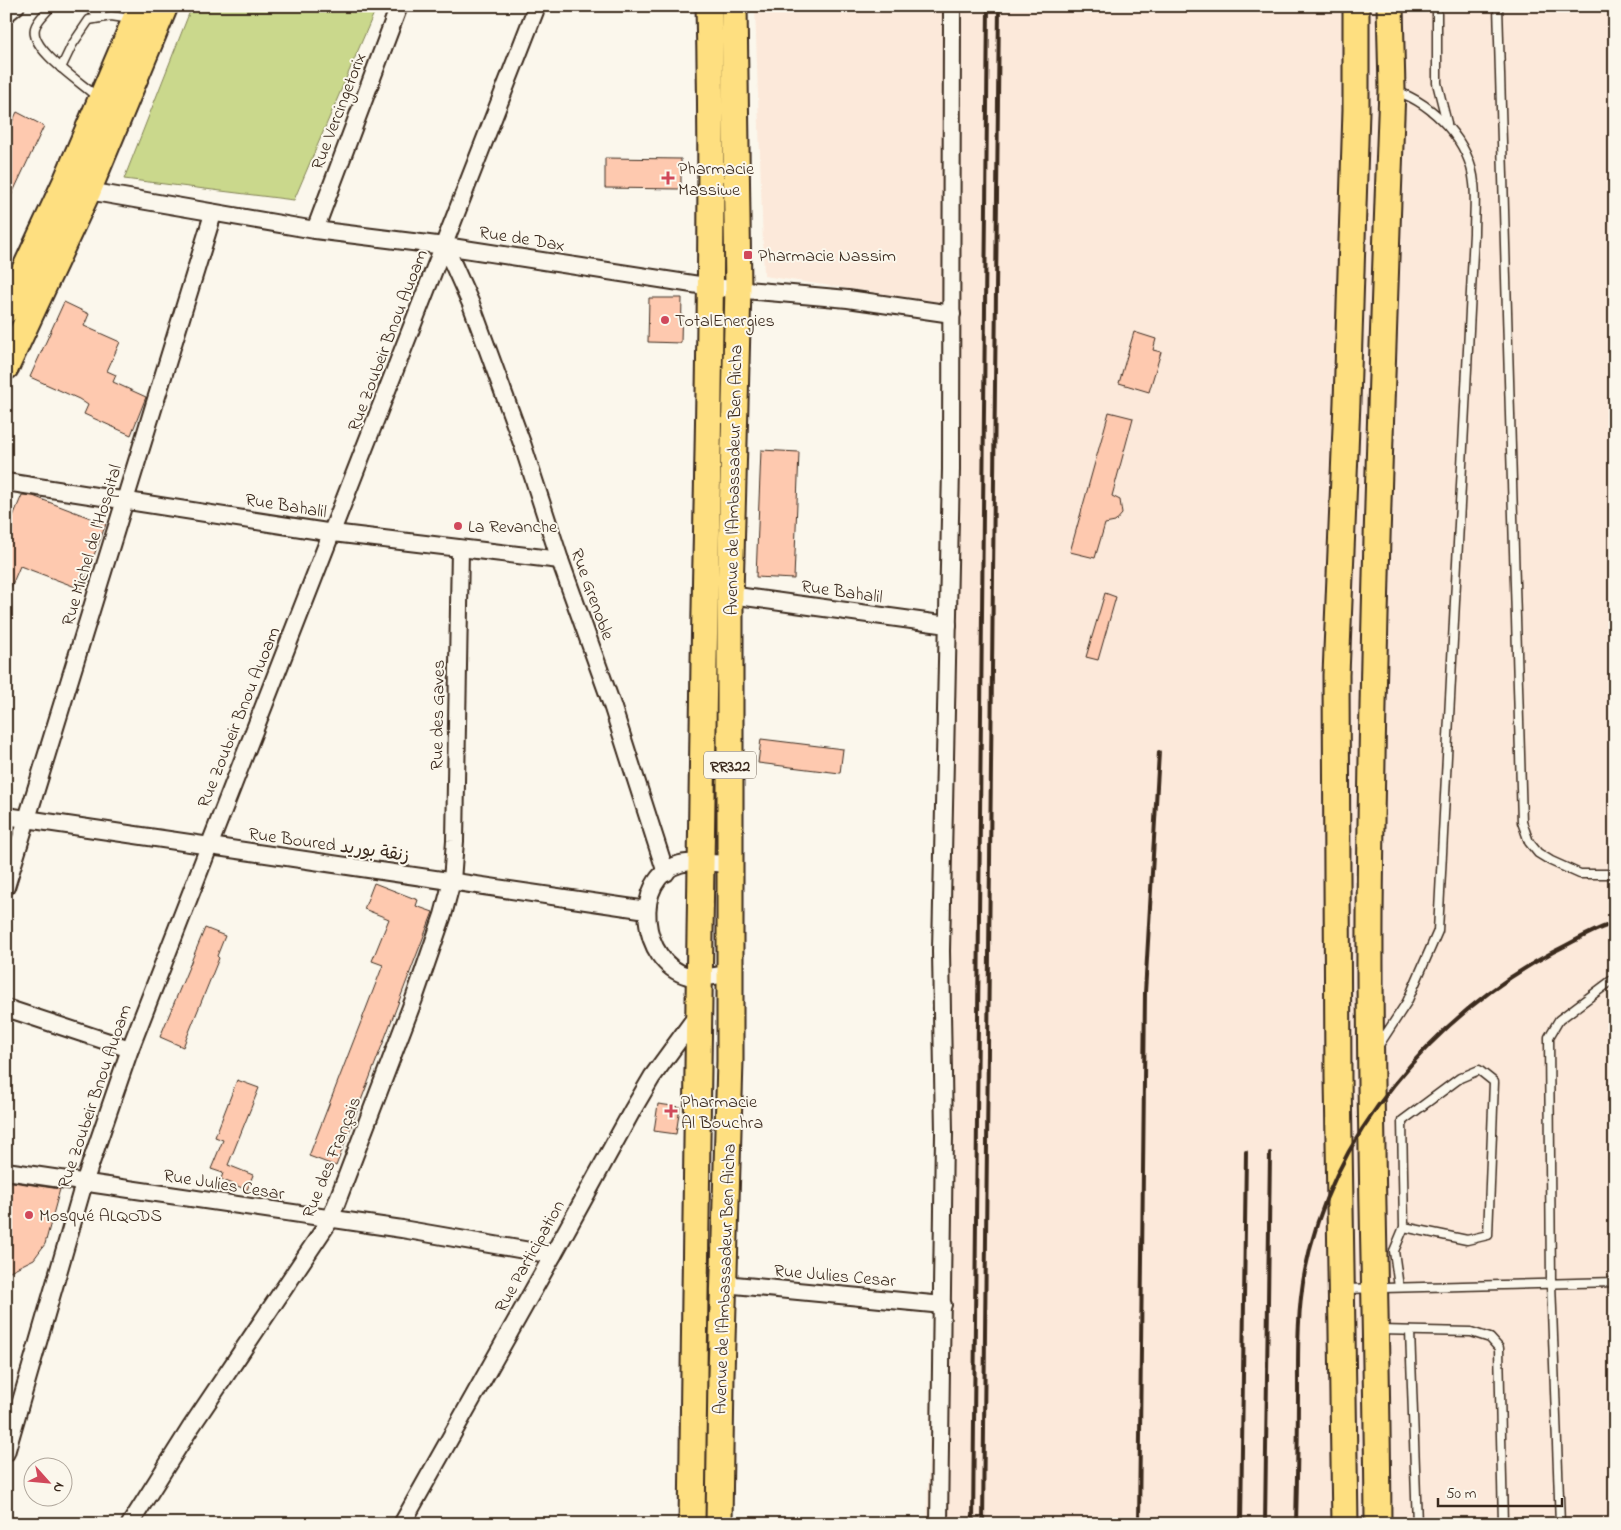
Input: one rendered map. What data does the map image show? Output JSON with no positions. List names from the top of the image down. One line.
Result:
{"streets":{"main road":["Avenue de l'Ambassadeur Ben Aicha","RR322"],"street":["Rue Vercingetorix","Rue de Dax","Rue Zoubeir Bnou Auoam","Rue Bahalil","Rue Michel de l'Hospital","Rue Grenoble","Rue des Gaves","Rue Boured زنقة بوريد","Rue des Français","Rue Julies Cesar","Rue Participation"]},"crossings":[["Rue Vercingetorix","Rue de Dax"],["Rue de Dax","Rue Zoubeir Bnou Auoam"],["Rue de Dax","Avenue de l'Ambassadeur Ben Aicha"],["Rue de Dax","Rue Michel de l'Hospital"],["Rue de Dax","Rue Grenoble"],["Rue Zoubeir Bnou Auoam","Rue Bahalil"],["Rue Zoubeir Bnou Auoam","Rue Grenoble"],["Rue Zoubeir Bnou Auoam","Rue Boured زنقة بوريد"],["Rue Zoubeir Bnou Auoam","Rue Julies Cesar"],["Avenue de l'Ambassadeur Ben Aicha","Rue Bahalil"],["Avenue de l'Ambassadeur Ben Aicha","Rue Julies Cesar"],["Avenue de l'Ambassadeur Ben Aicha","Rue Participation"],["Rue Bahalil","Rue Michel de l'Hospital"],["Rue Bahalil","Rue Grenoble"],["Rue Bahalil","Rue des Gaves"],["Rue Michel de l'Hospital","Rue Boured زنقة بوريد"],["Rue des Gaves","Rue Boured زنقة بوريد"],["Rue des Gaves","Rue des Français"],["Rue Boured زنقة بوريد","Rue des Français"],["Rue des Français","Rue Julies Cesar"],["Rue Julies Cesar","Rue Participation"]],"places":{"health":["Pharmacie Massiwe","Pharmacie Al Bouchra"],"transit":["Pharmacie Nassim"],"other":["TotalEnergies","La Revanche","Mosqué ALQODS"]},"scale_bar":"50 m","north":"bottom right"}
